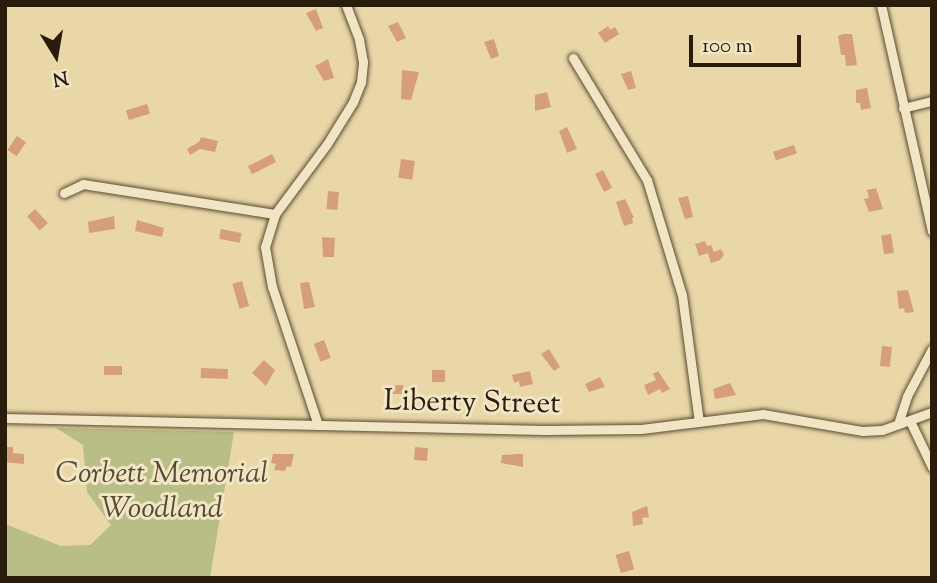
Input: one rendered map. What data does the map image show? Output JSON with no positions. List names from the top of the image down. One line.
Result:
{"streets":{"street":["Liberty Street"]},"parks":["Corbett Memorial Woodland"],"scale_bar":"100 m","north":"bottom"}
